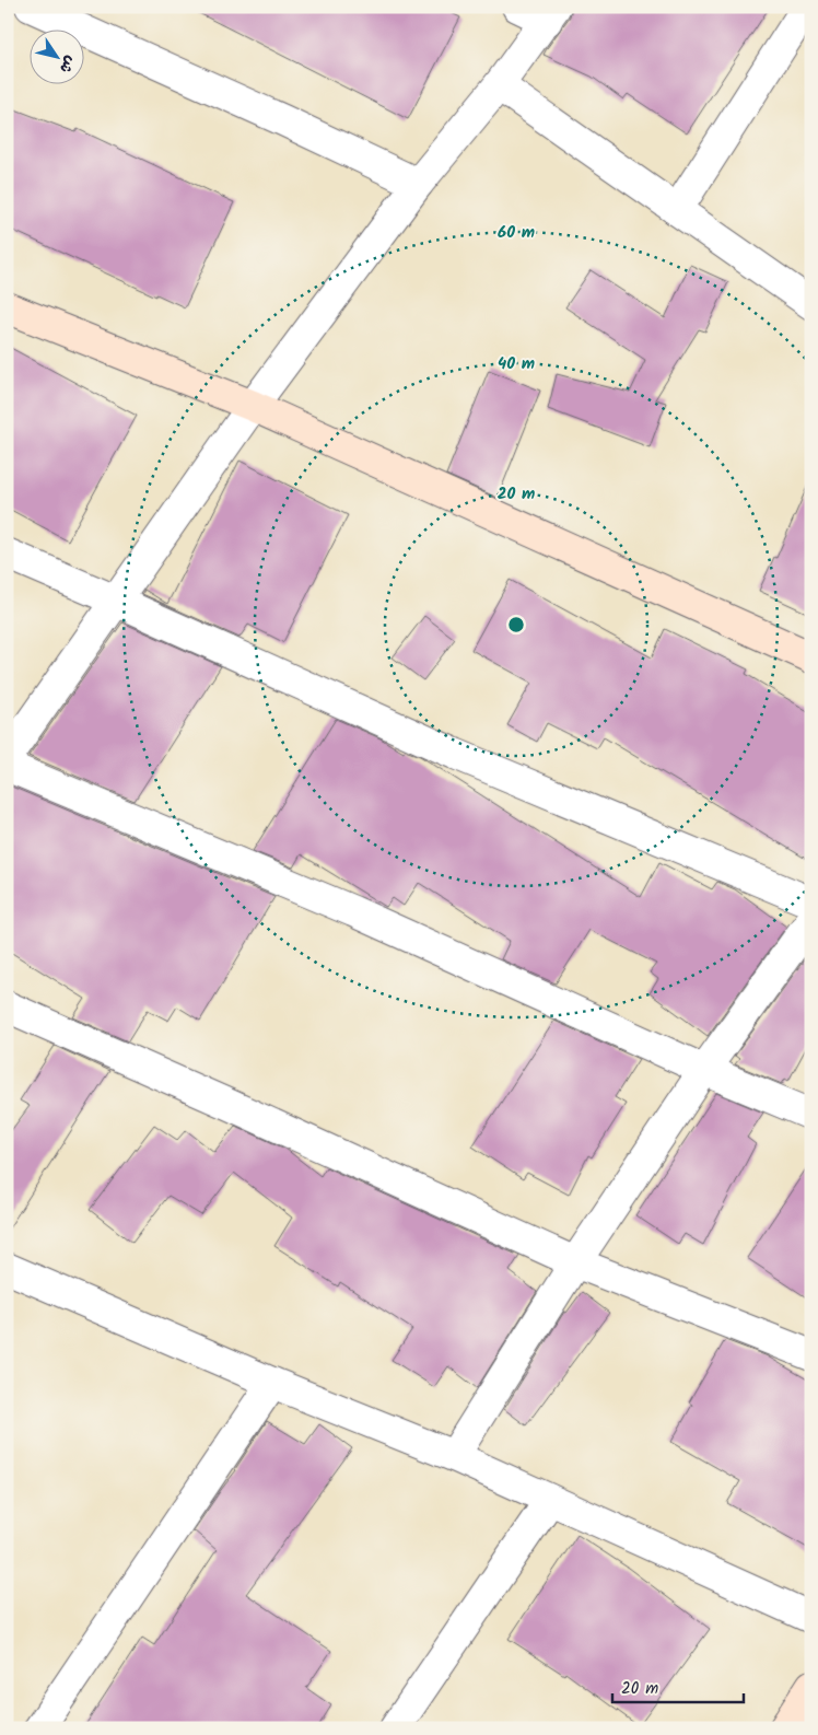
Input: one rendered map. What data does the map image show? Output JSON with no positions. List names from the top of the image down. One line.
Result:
{"scale_bar":"20 m","north":"bottom right","rings":["60 m","40 m","20 m"]}
